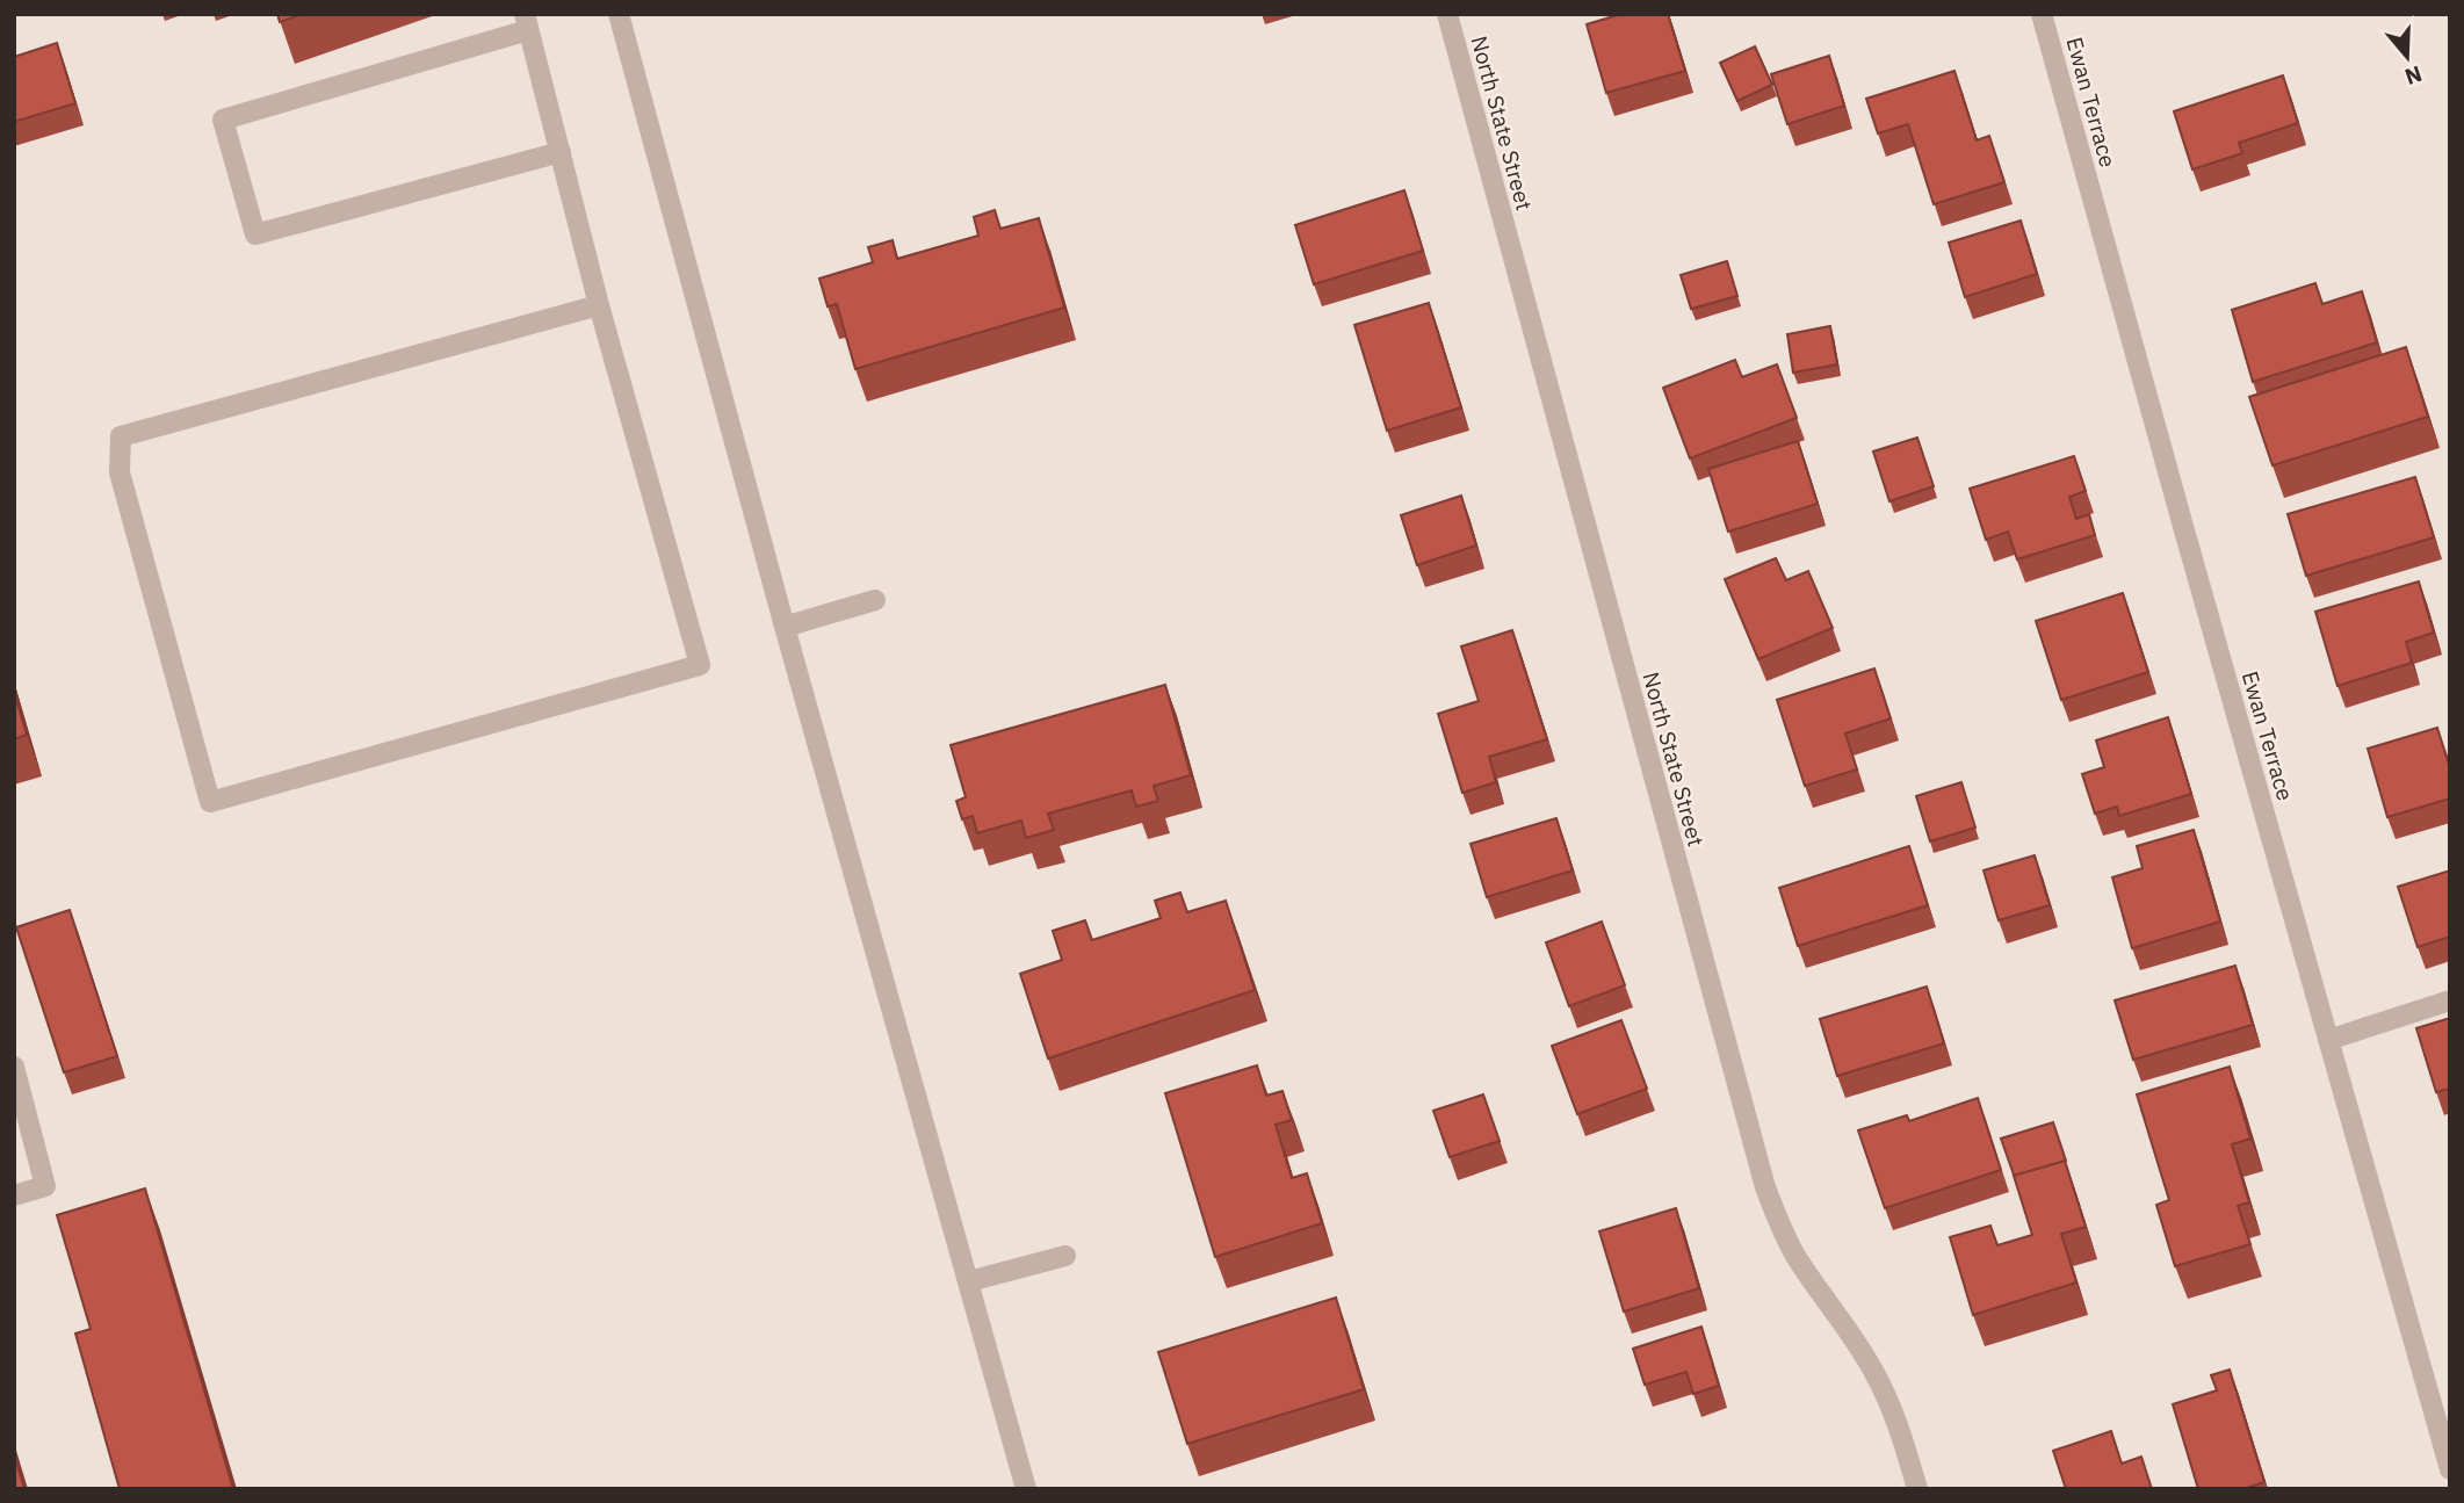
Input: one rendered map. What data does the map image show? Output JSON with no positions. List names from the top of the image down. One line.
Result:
{"streets":{"street":["Ewan Terrace","North State Street"]},"north":"bottom"}
